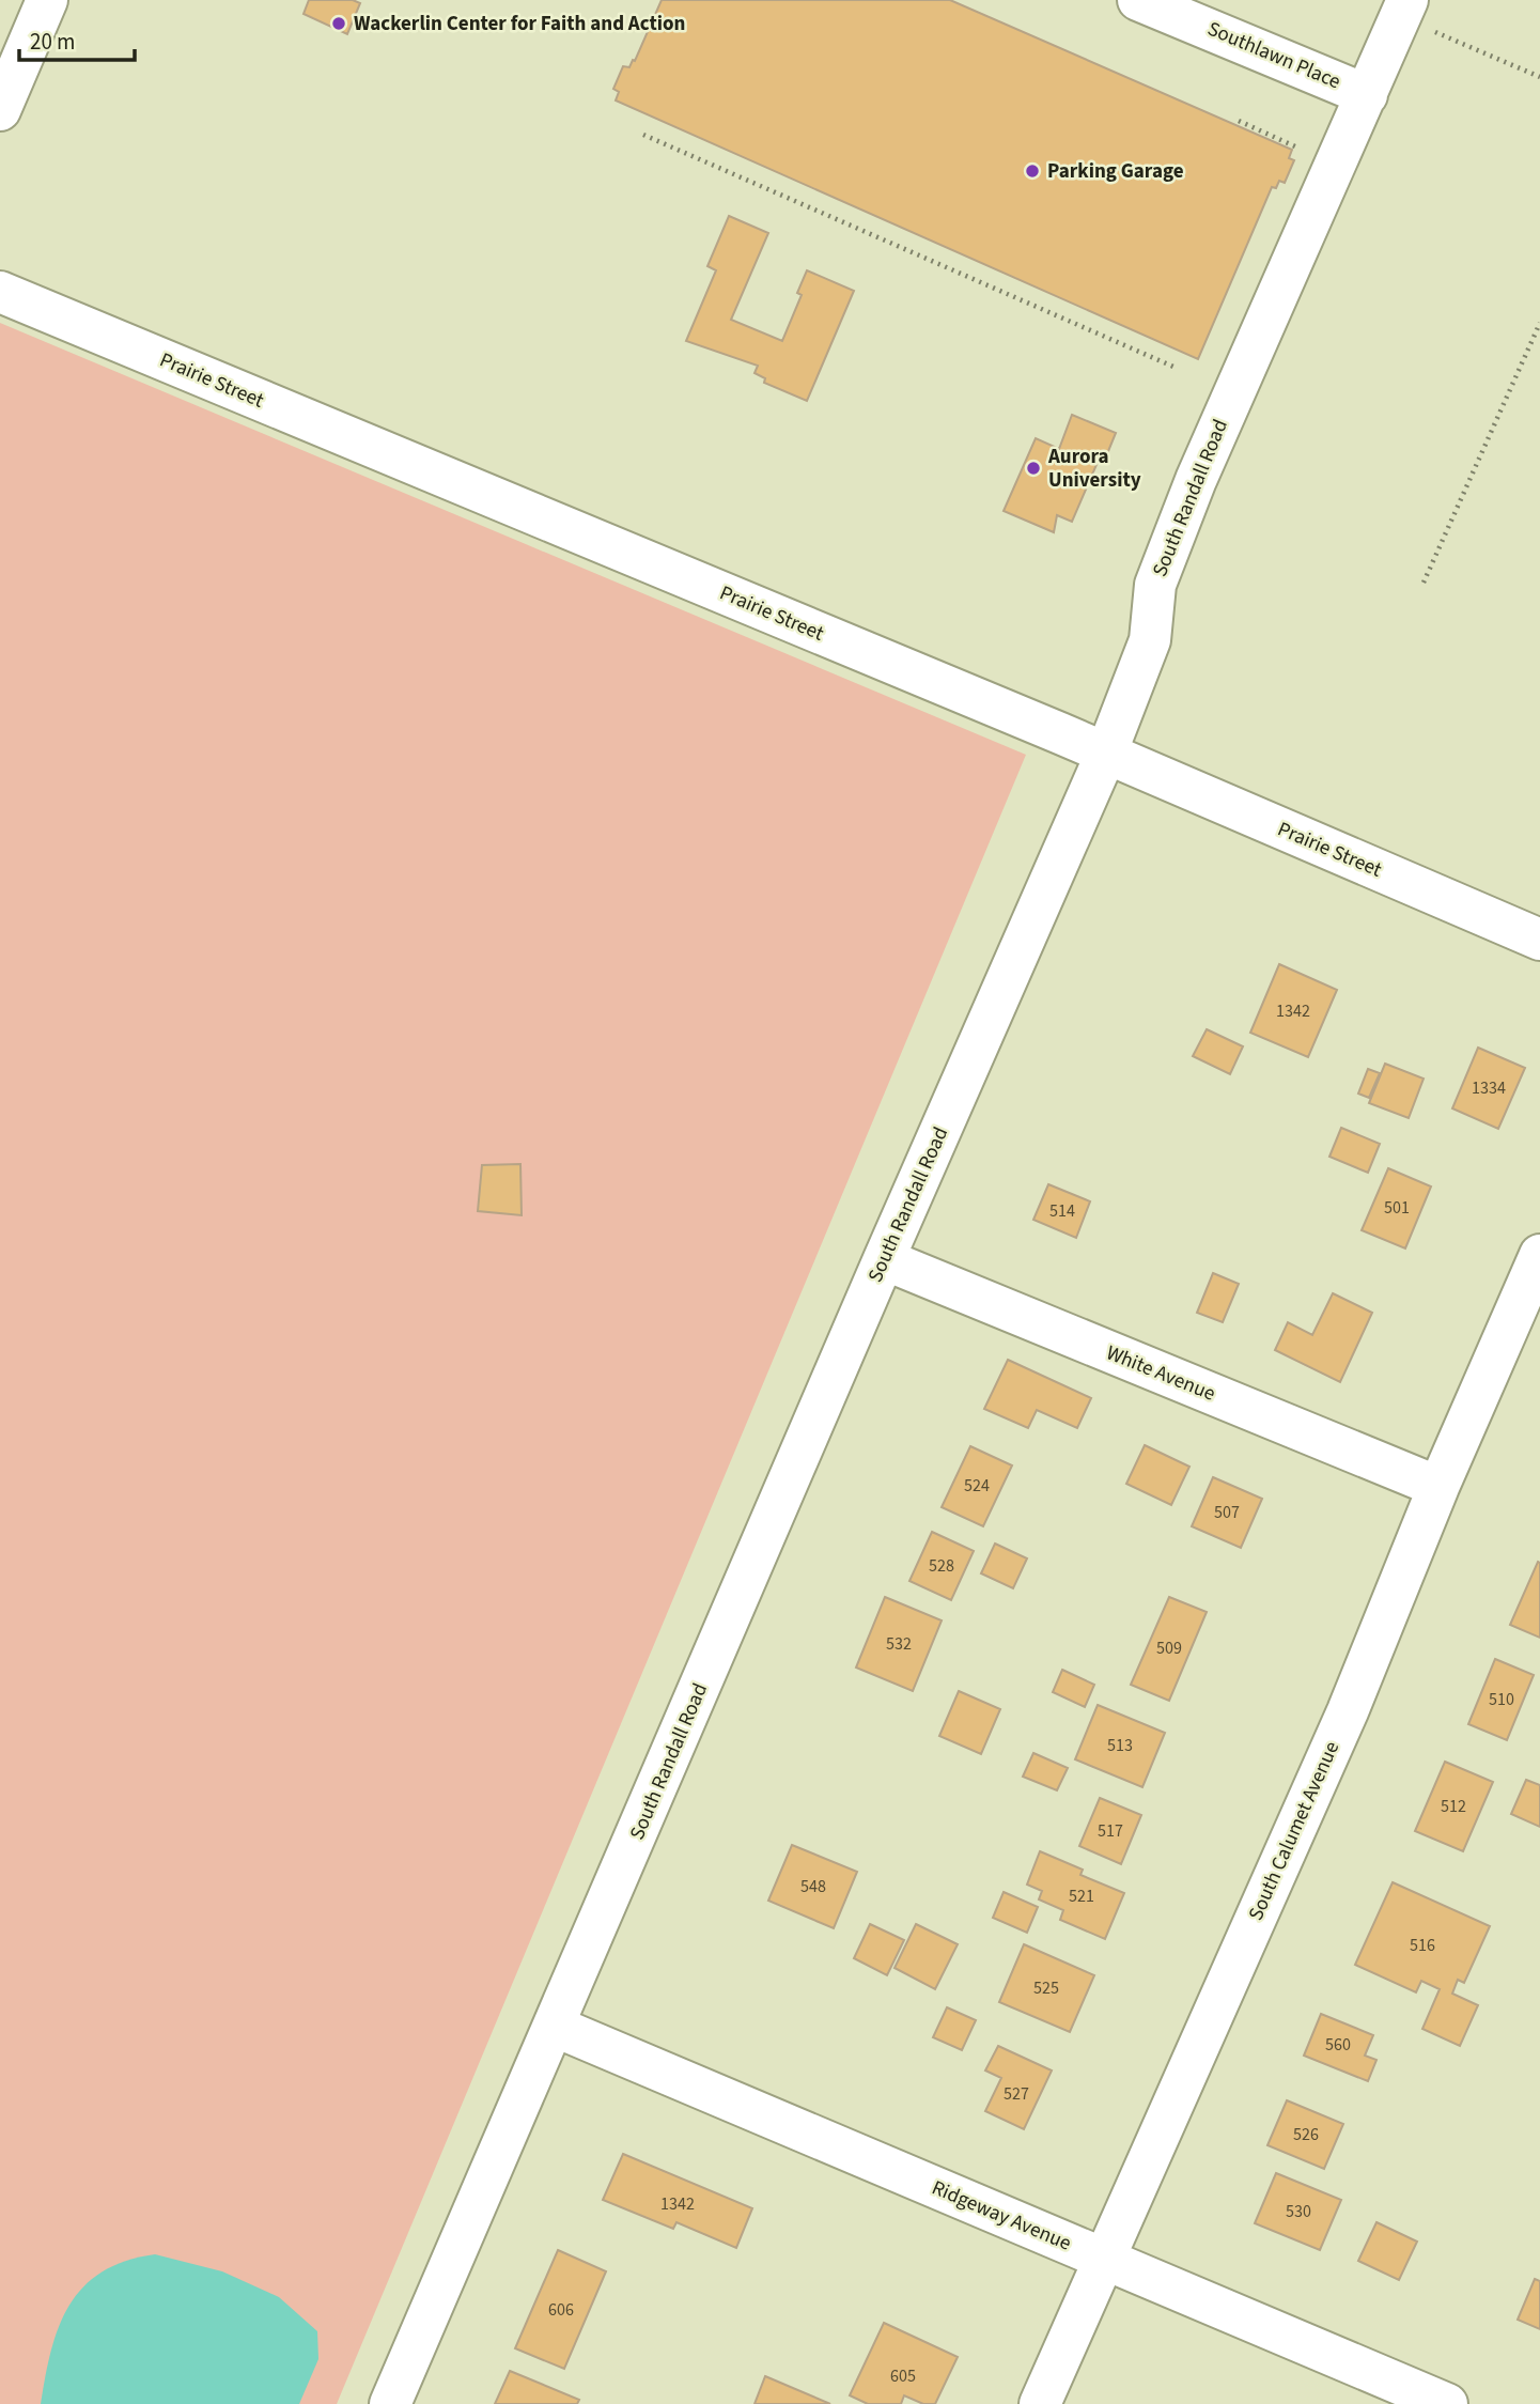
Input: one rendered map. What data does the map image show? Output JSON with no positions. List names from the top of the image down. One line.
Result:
{"streets":{"street":["Southlawn Place","Prairie Street","South Randall Road","White Avenue","South Calumet Avenue","Ridgeway Avenue"]},"crossings":[["Southlawn Place","South Randall Road"],["Prairie Street","South Randall Road"],["South Randall Road","White Avenue"],["South Randall Road","Ridgeway Avenue"],["White Avenue","South Calumet Avenue"],["South Calumet Avenue","Ridgeway Avenue"]],"places":["Wackerlin Center for Faith and Action","Parking Garage","Aurora University"],"house_numbers":["1342","1334","501","514","524","507","528","532","509","510","513","512","517","548","521","516","525","560","527","526","1342","530","606","605"],"scale_bar":"20 m"}
